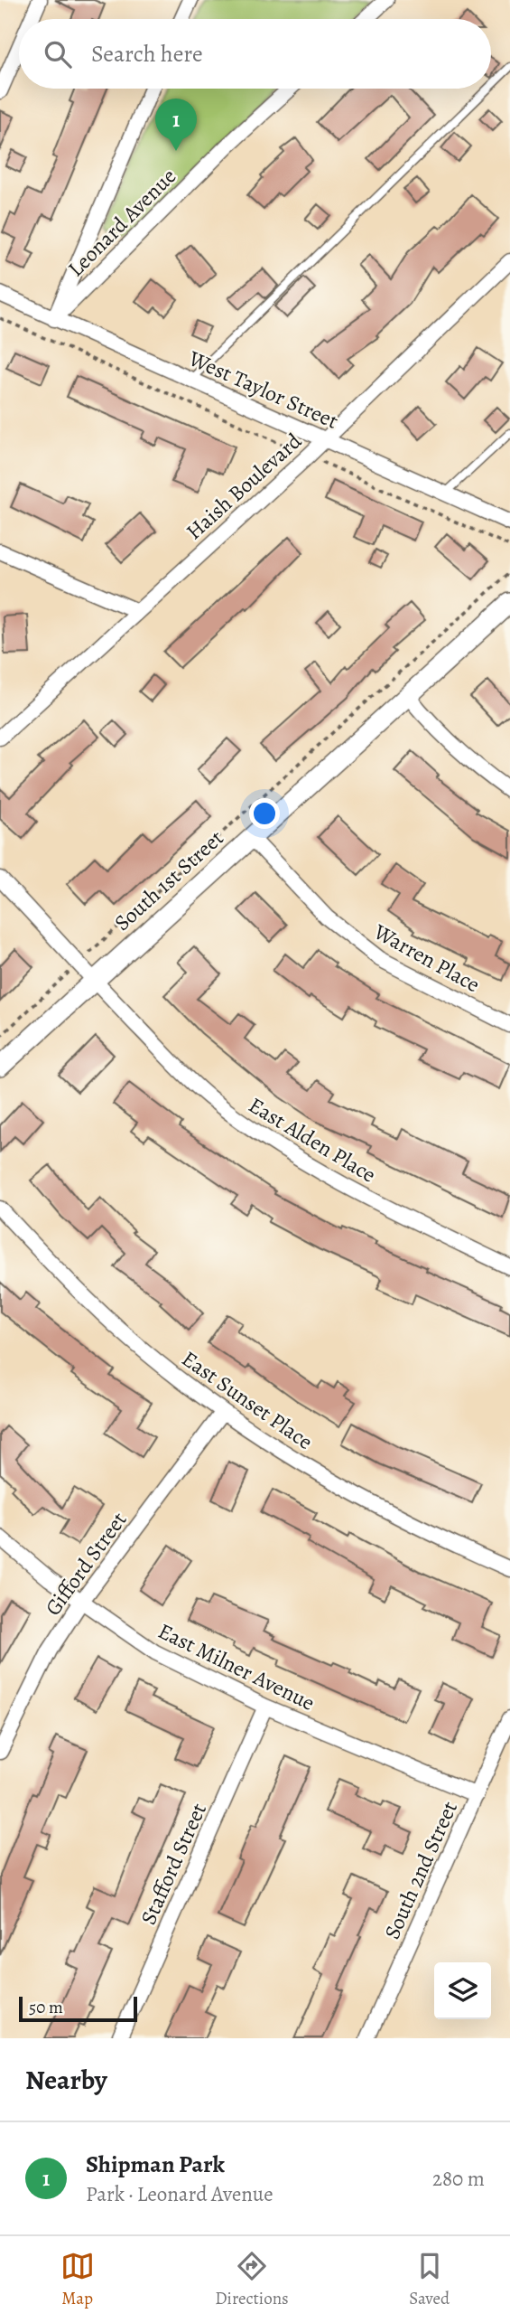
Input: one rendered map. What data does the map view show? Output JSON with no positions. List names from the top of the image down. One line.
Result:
{"streets":{"street":["Leonard Avenue","West Taylor Street","Haish Boulevard","South 1st Street","Warren Place","East Alden Place","East Sunset Place","Gifford Street","East Milner Avenue","Stafford Street","South 2nd Street"]},"crossings":[["Leonard Avenue","West Taylor Street"],["West Taylor Street","Haish Boulevard"],["South 1st Street","Warren Place"],["South 1st Street","East Alden Place"],["East Sunset Place","Gifford Street"],["Gifford Street","East Milner Avenue"],["East Milner Avenue","Stafford Street"],["East Milner Avenue","South 2nd Street"]],"scale_bar":"50 m","page":{"search":"Search here","pins":"1","scale":"50 m","heading":"Nearby","list":[{"mark":"1","name":"Shipman Park","note":"Park · Leonard Avenue","value":"280 m"}],"nav":["Map","Directions","Saved"]}}
